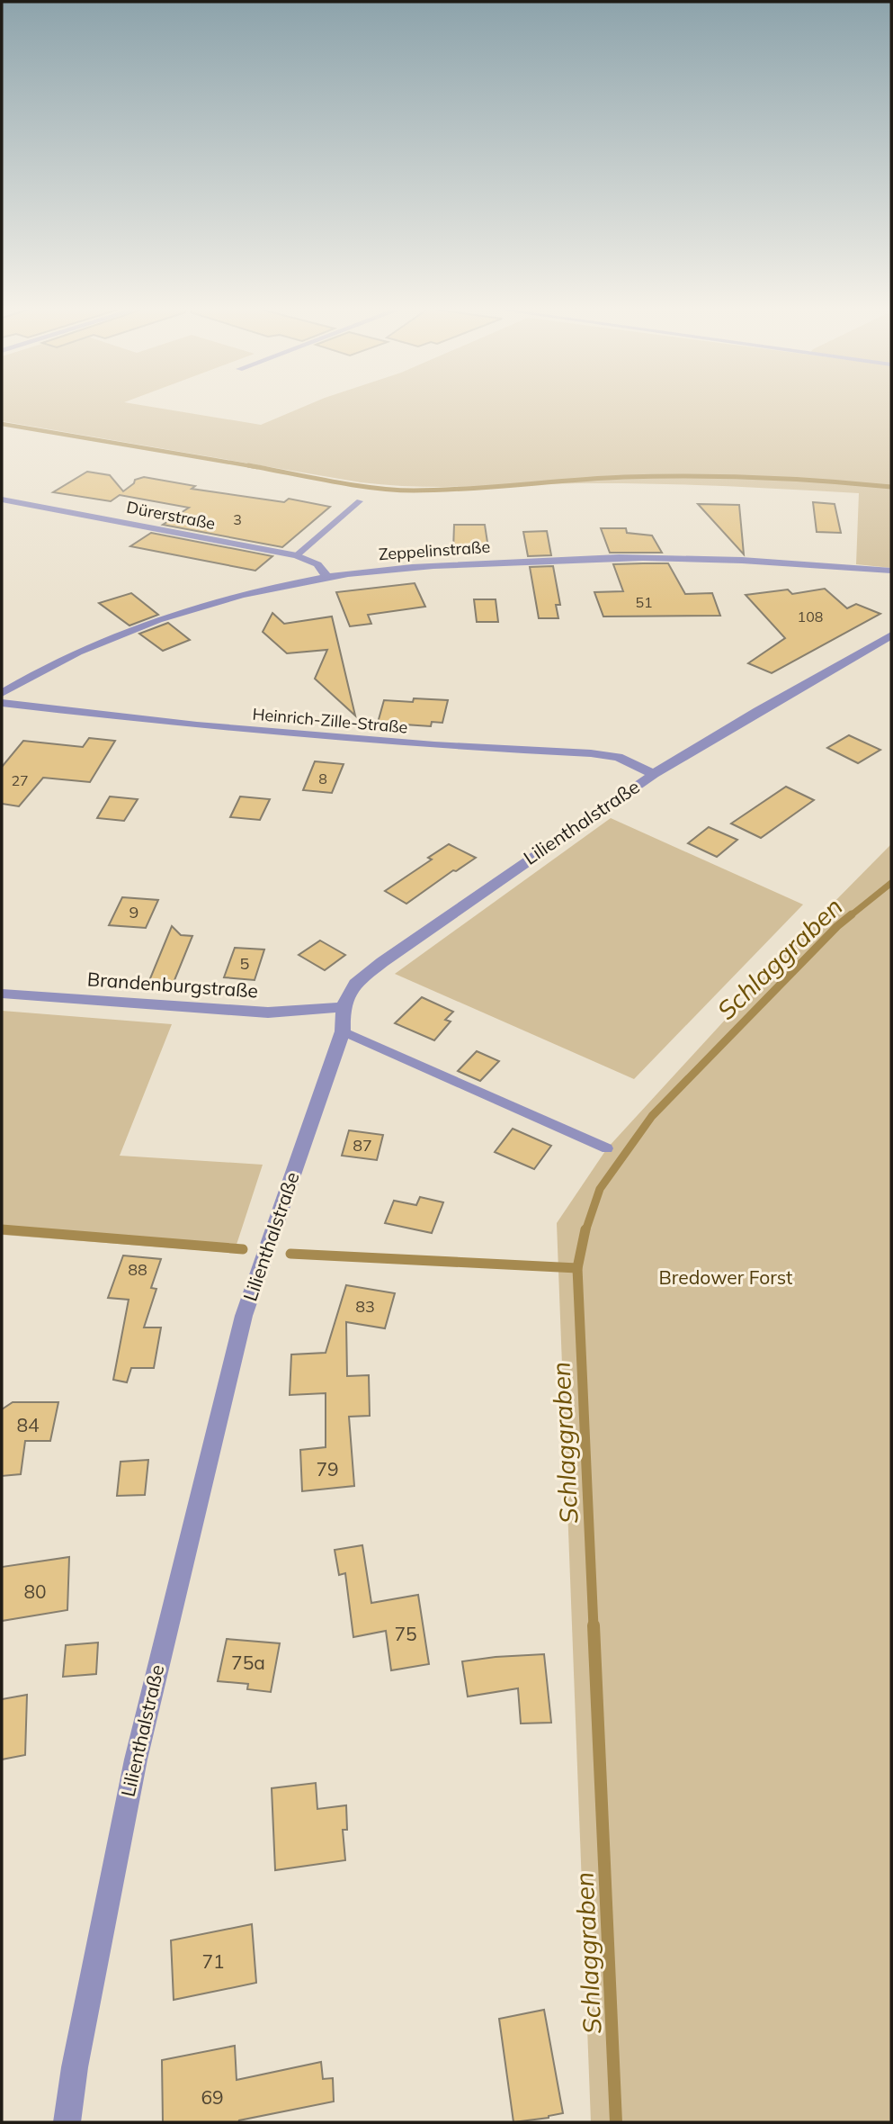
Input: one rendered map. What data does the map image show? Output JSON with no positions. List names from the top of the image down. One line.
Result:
{"streets":{"street":["Dürerstraße","Zeppelinstraße","Heinrich-Zille-Straße","Lilienthalstraße","Brandenburgstraße"]},"crossings":[["Dürerstraße","Zeppelinstraße"],["Heinrich-Zille-Straße","Lilienthalstraße"],["Lilienthalstraße","Brandenburgstraße"]],"water":["Schlaggraben"],"parks":["Bredower Forst"],"house_numbers":["3","51","108","8","27","9","5","87","88","83","84","79","80","75","75a","71","69"]}
